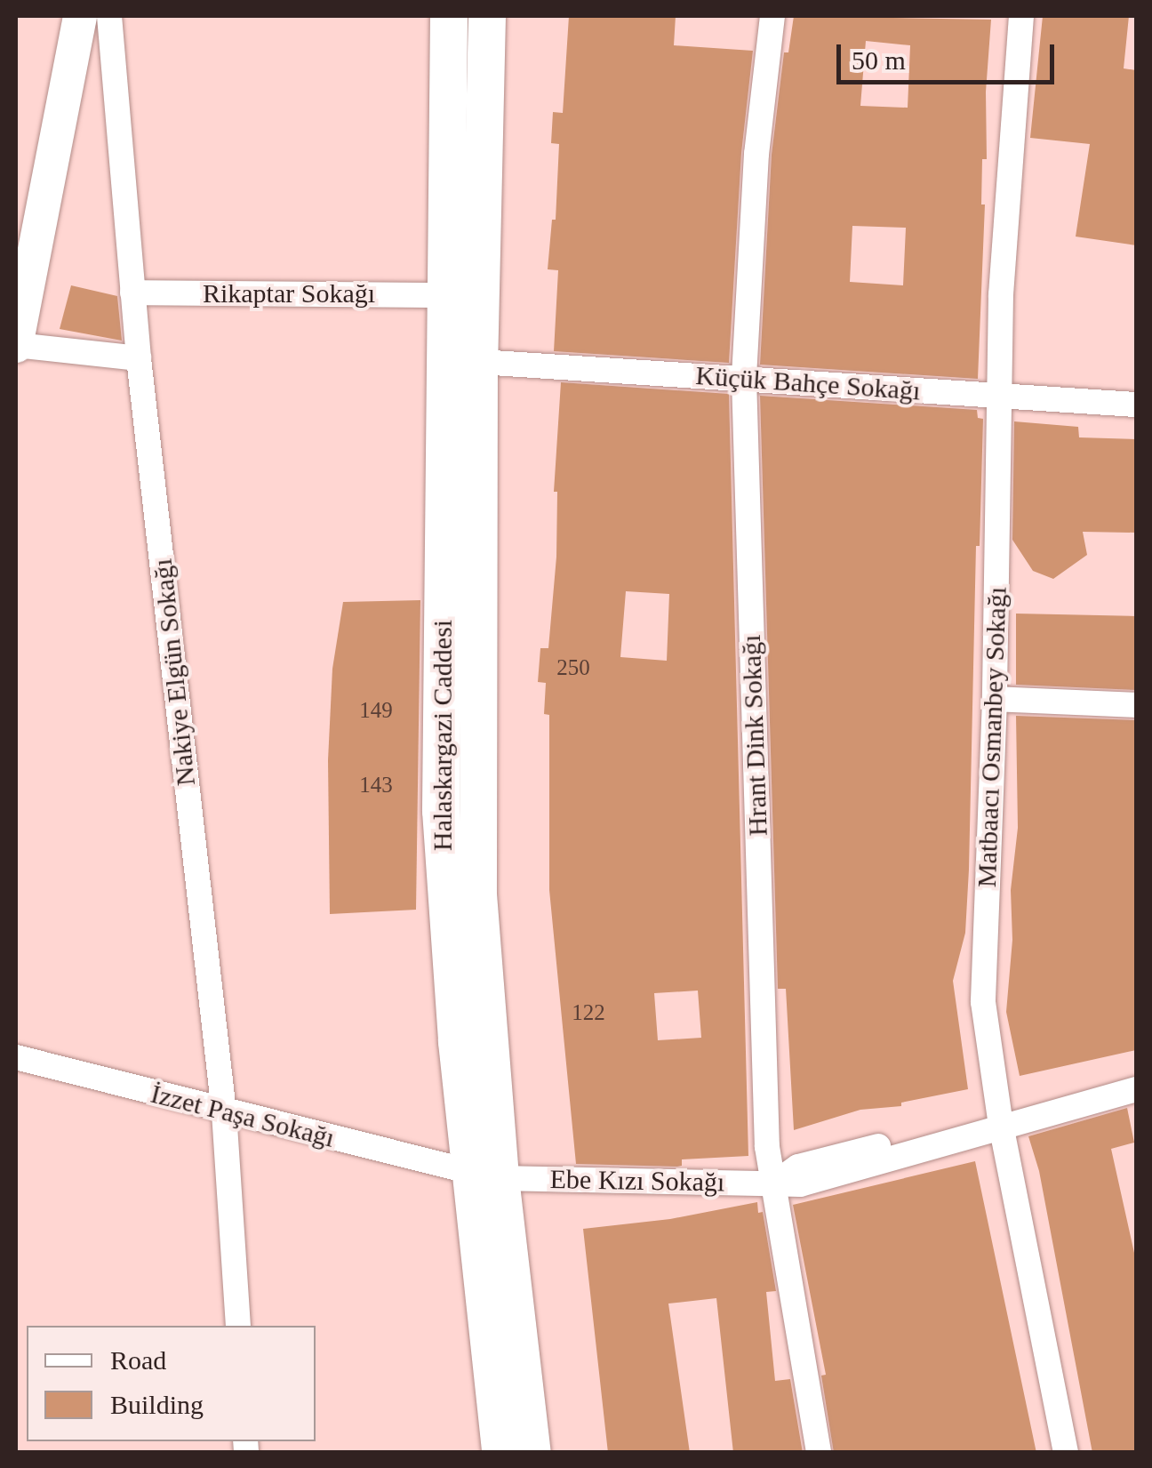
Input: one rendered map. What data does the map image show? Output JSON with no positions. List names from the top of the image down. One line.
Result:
{"streets":{"main road":["Halaskargazi Caddesi"],"street":["Rikaptar Sokağı","Küçük Bahçe Sokağı","Nakiye Elgün Sokağı","Hrant Dink Sokağı","Matbaacı Osmanbey Sokağı","İzzet Paşa Sokağı","Ebe Kızı Sokağı"]},"crossings":[["Rikaptar Sokağı","Nakiye Elgün Sokağı"],["Rikaptar Sokağı","Halaskargazi Caddesi"],["Küçük Bahçe Sokağı","Halaskargazi Caddesi"],["Küçük Bahçe Sokağı","Hrant Dink Sokağı"],["Küçük Bahçe Sokağı","Matbaacı Osmanbey Sokağı"],["Nakiye Elgün Sokağı","İzzet Paşa Sokağı"],["Halaskargazi Caddesi","İzzet Paşa Sokağı"],["Halaskargazi Caddesi","Ebe Kızı Sokağı"],["Hrant Dink Sokağı","Ebe Kızı Sokağı"],["Matbaacı Osmanbey Sokağı","Ebe Kızı Sokağı"],["İzzet Paşa Sokağı","Ebe Kızı Sokağı"]],"house_numbers":["250","149","143","122"],"legend":["Road","Building"],"scale_bar":"50 m"}
